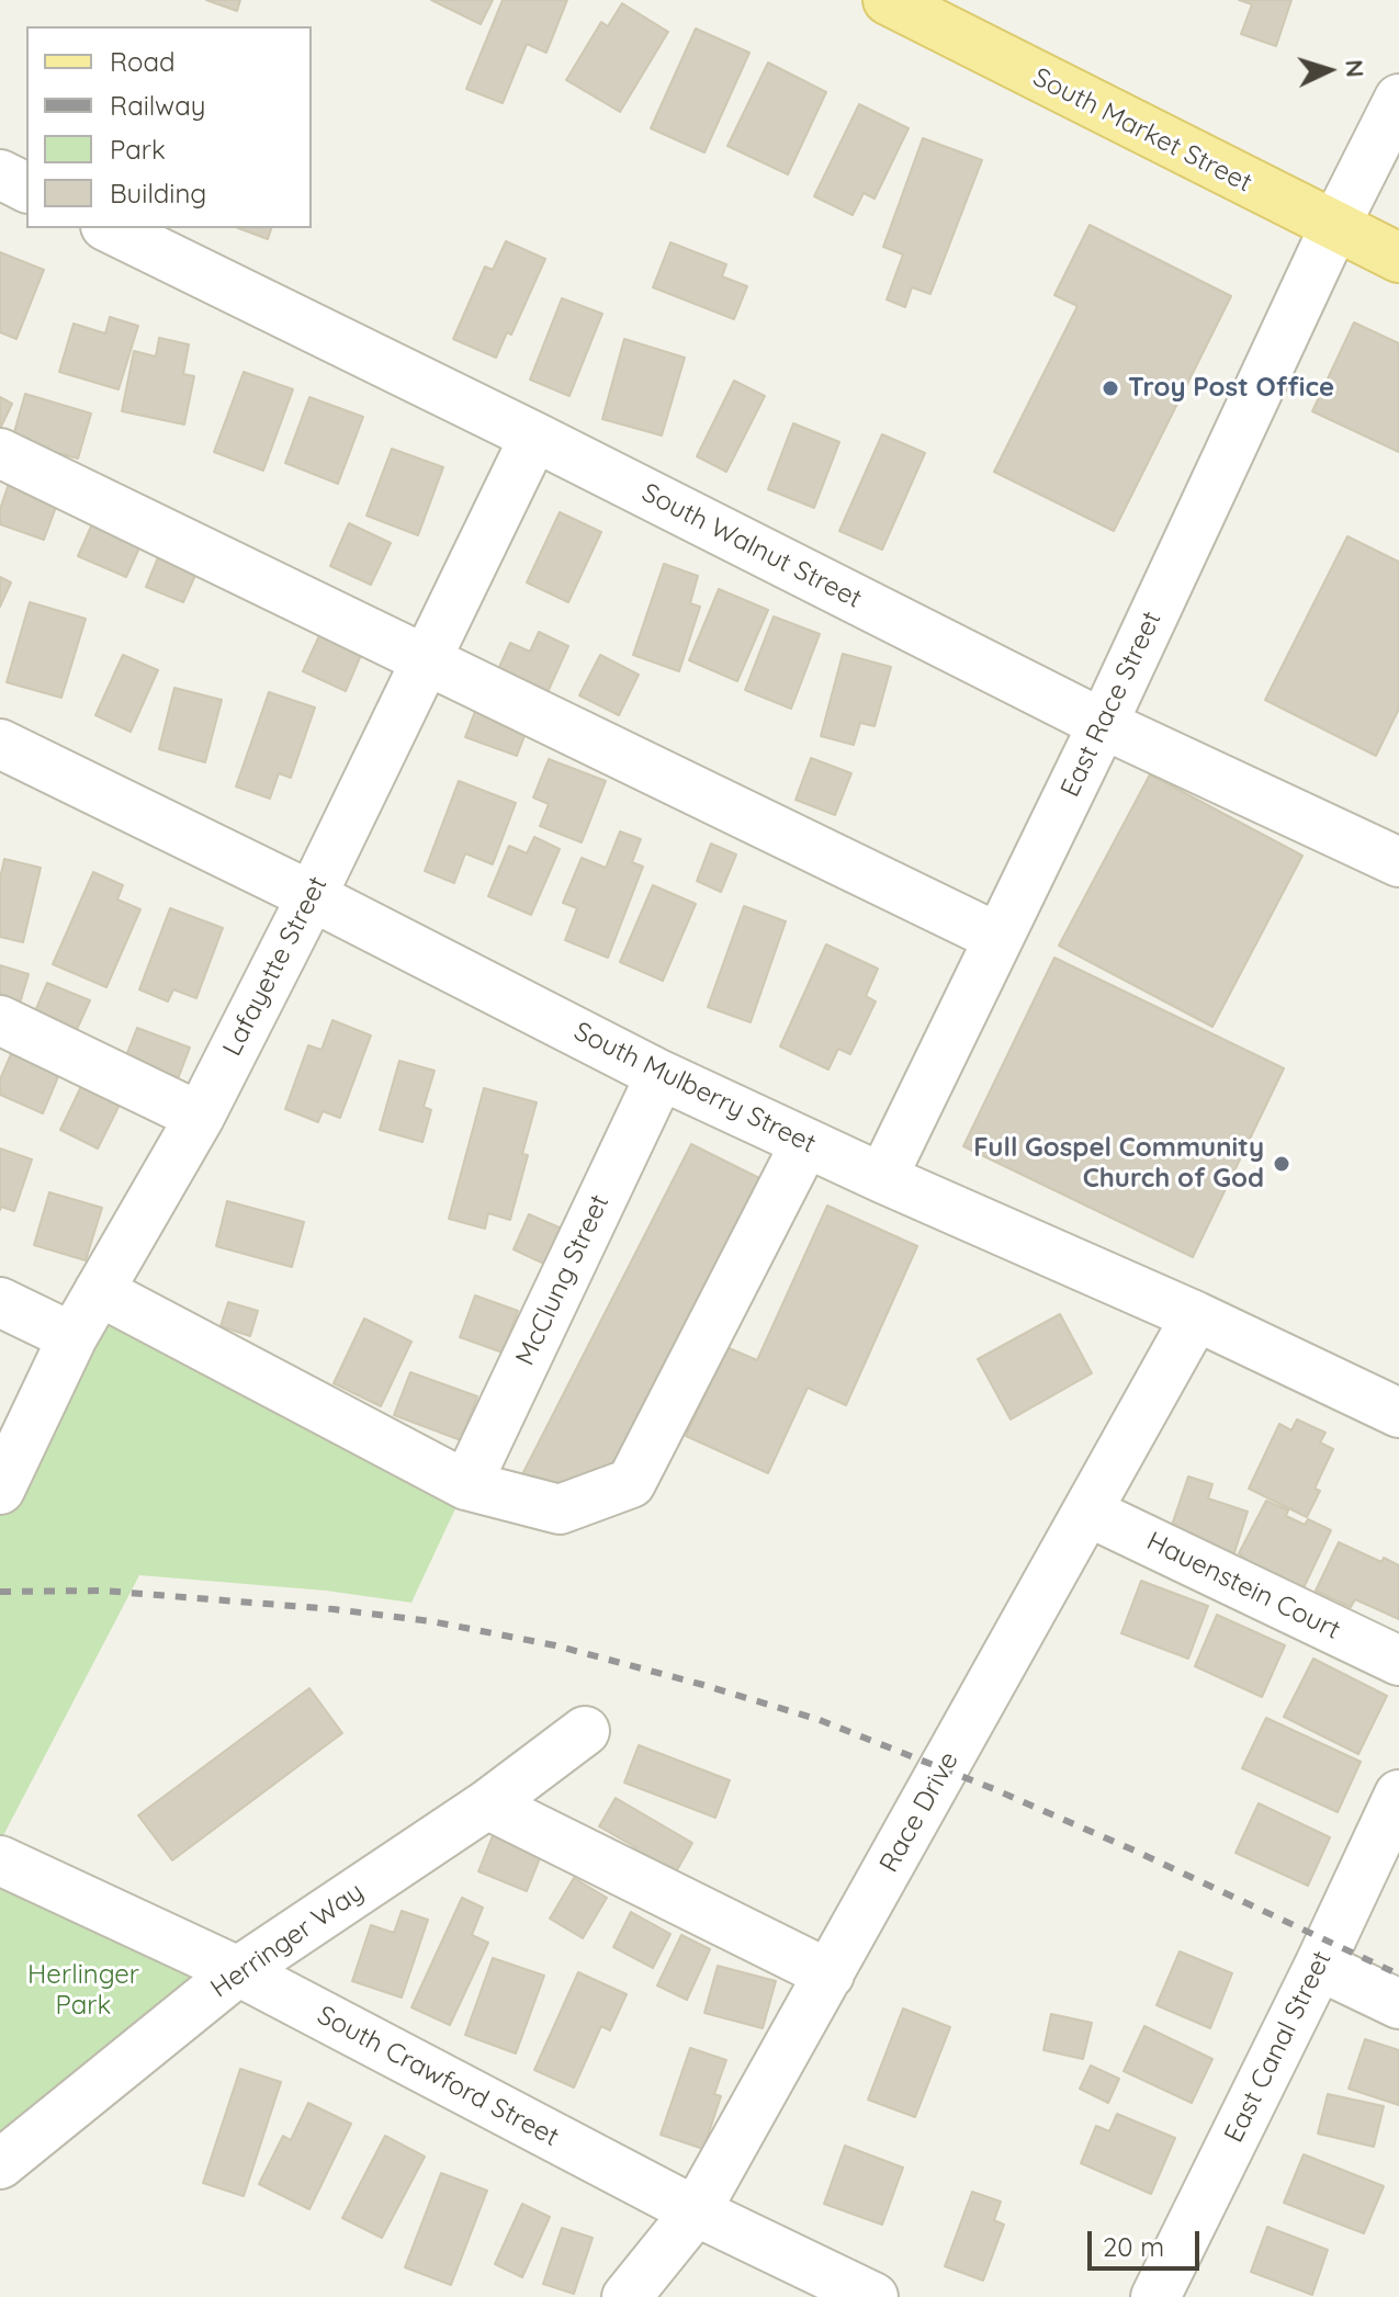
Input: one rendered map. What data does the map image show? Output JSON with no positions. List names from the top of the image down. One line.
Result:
{"streets":{"main road":["South Market Street"],"street":["South Walnut Street","East Race Street","Lafayette Street","South Mulberry Street","McClung Street","Hauenstein Court","Race Drive","Herringer Way","East Canal Street","South Crawford Street"]},"crossings":[["South Market Street","East Race Street"],["South Walnut Street","East Race Street"],["South Walnut Street","Lafayette Street"],["East Race Street","South Mulberry Street"],["Lafayette Street","South Mulberry Street"],["South Mulberry Street","McClung Street"],["South Mulberry Street","Race Drive"],["Hauenstein Court","Race Drive"],["Race Drive","South Crawford Street"],["Herringer Way","South Crawford Street"]],"parks":["Herlinger Park"],"places":["Troy Post Office","Full Gospel Community Church of God"],"legend":["Road","Railway","Park","Building"],"scale_bar":"20 m","north":"right"}
